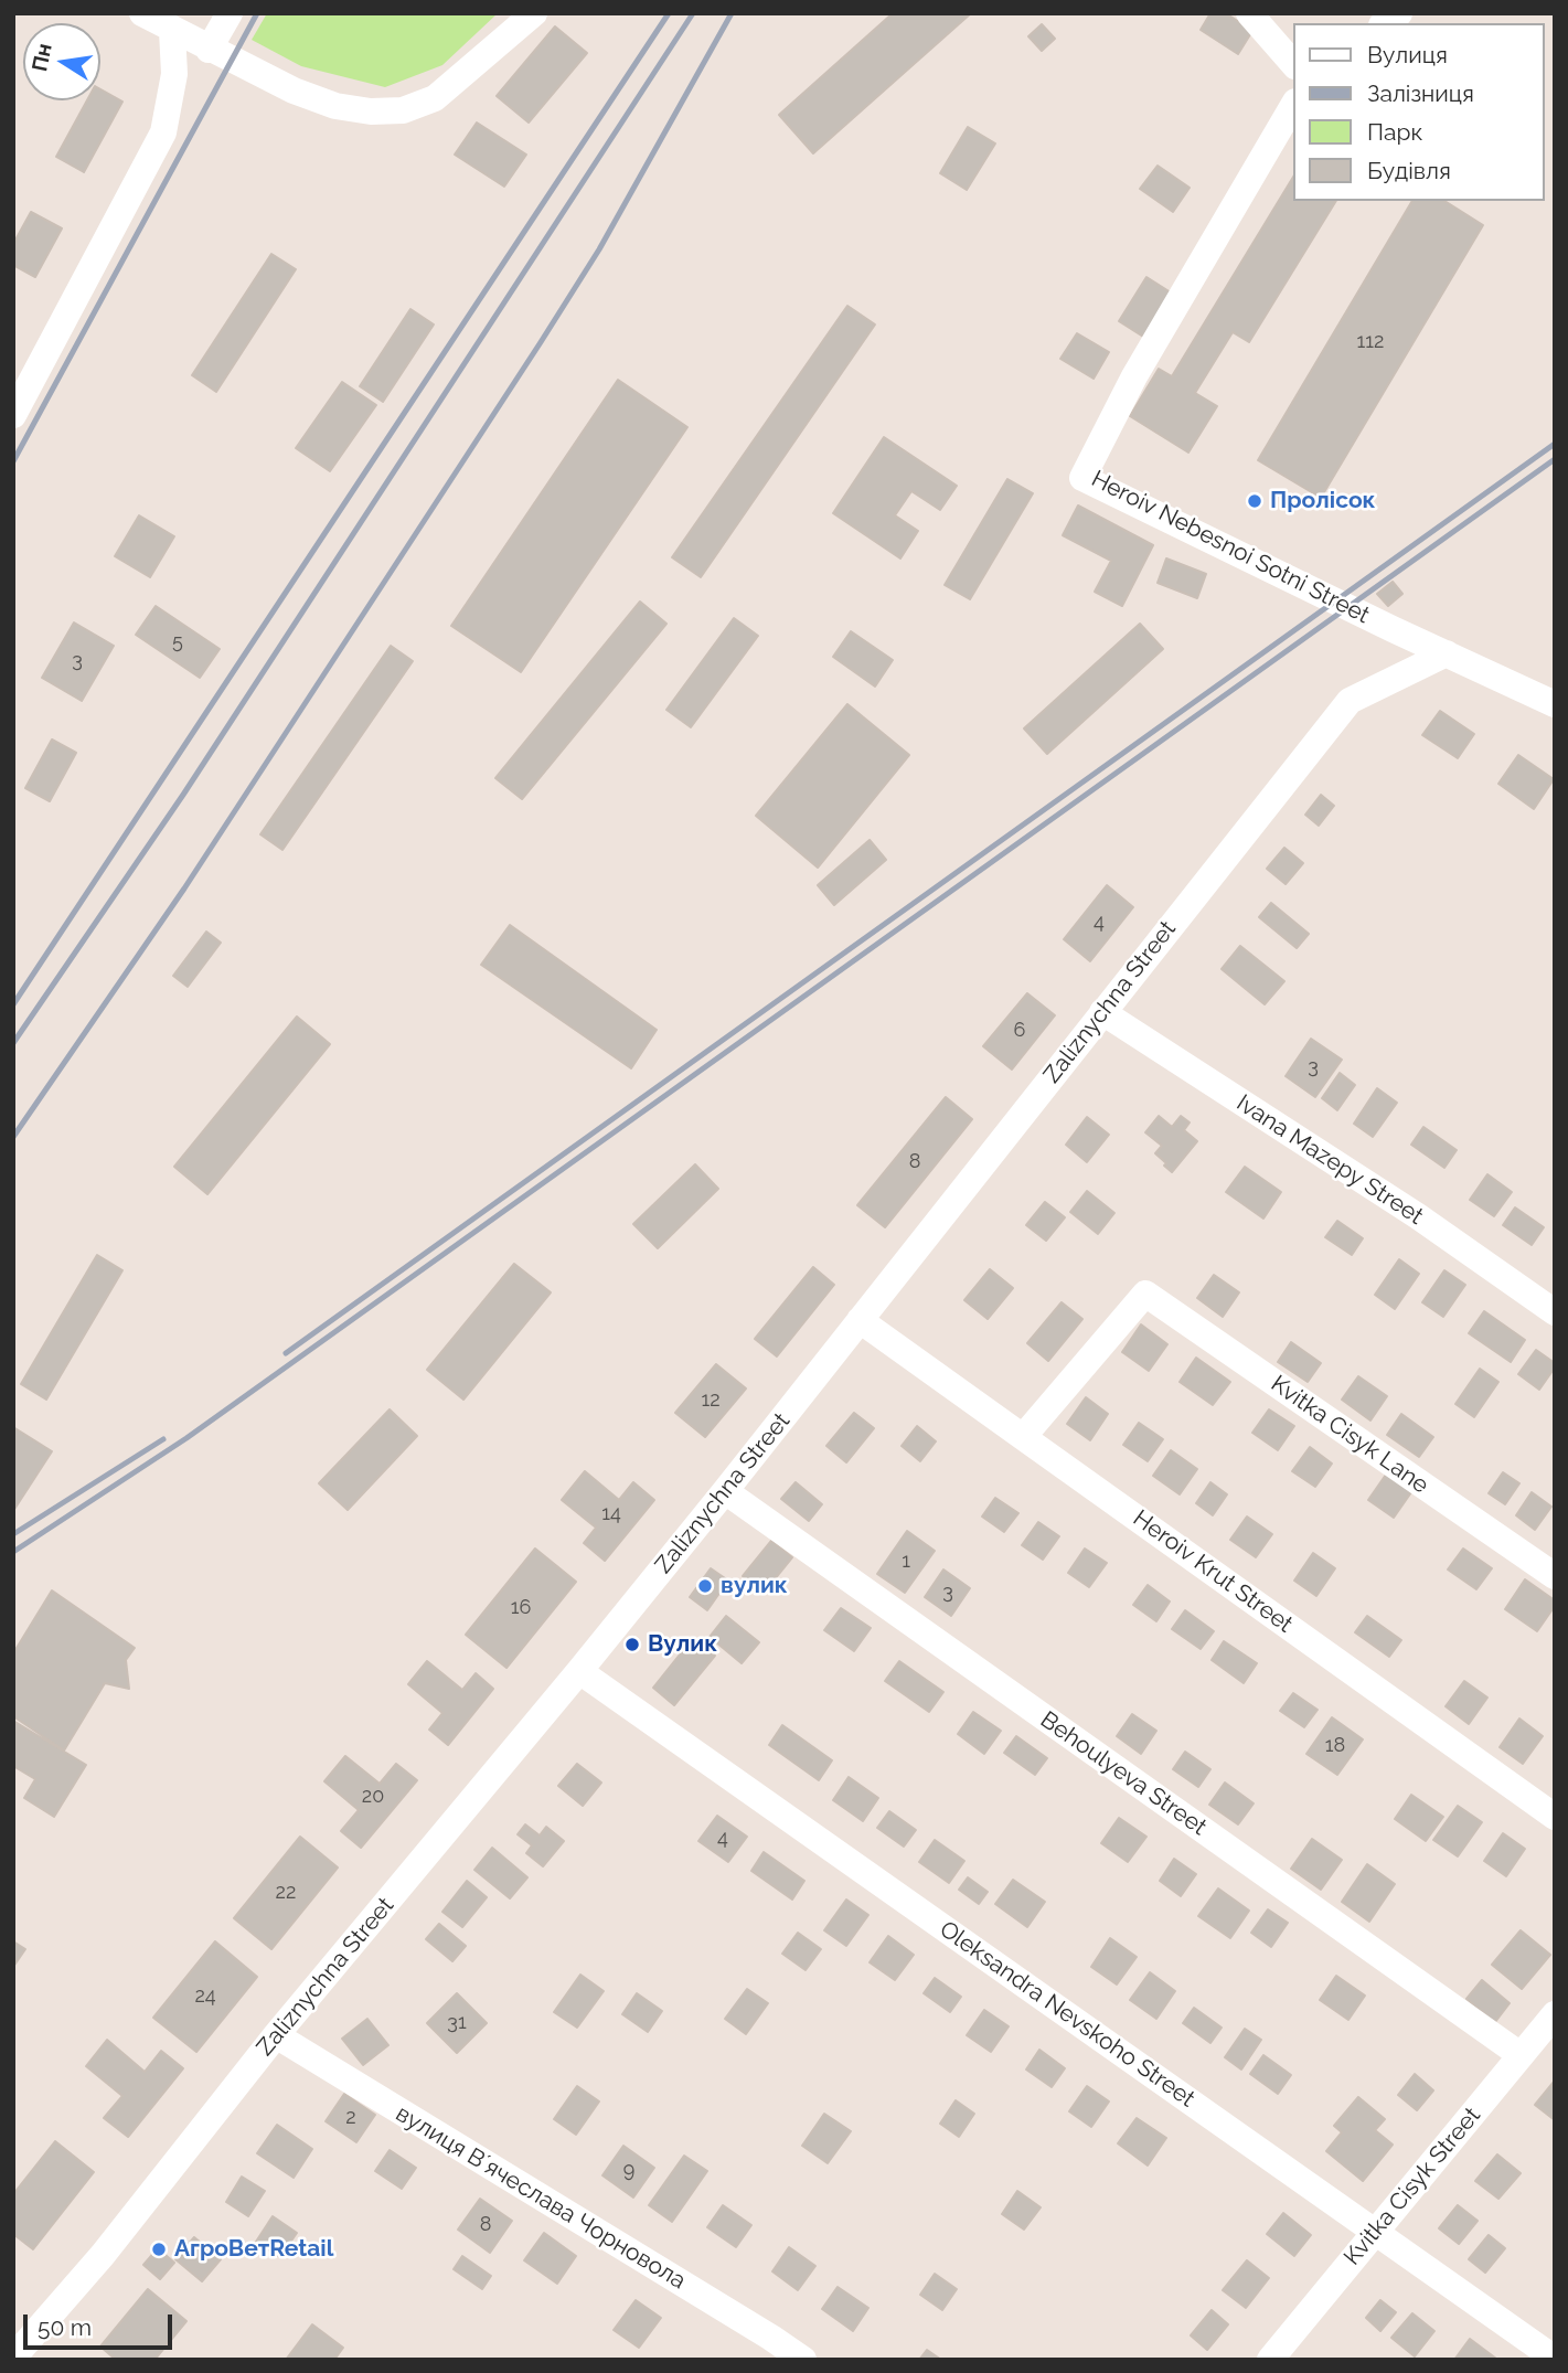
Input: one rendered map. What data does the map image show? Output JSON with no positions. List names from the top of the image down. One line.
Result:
{"streets":{"street":["Heroiv Nebesnoi Sotni Street","Zaliznychna Street","Ivana Mazepy Street","Kvitka Cisyk Lane","Heroiv Krut Street","Behoulyeva Street","Oleksandra Nevskoho Street","Kvitka Cisyk Street","вулиця Вʼячеслава Чорновола"]},"crossings":[["Heroiv Nebesnoi Sotni Street","Zaliznychna Street"],["Zaliznychna Street","Ivana Mazepy Street"],["Zaliznychna Street","Heroiv Krut Street"],["Zaliznychna Street","Behoulyeva Street"],["Zaliznychna Street","Oleksandra Nevskoho Street"],["Zaliznychna Street","вулиця Вʼячеслава Чорновола"],["Kvitka Cisyk Lane","Heroiv Krut Street"],["Behoulyeva Street","Kvitka Cisyk Street"],["Oleksandra Nevskoho Street","Kvitka Cisyk Street"]],"places":["Пролісок","вулик","Вулик","АгроВетRetail"],"house_numbers":["112","5","3","4","6","3","8","12","14","1","3","16","18","20","4","22","24","31","2","9","8"],"legend":["Вулиця","Залізниця","Парк","Будівля"],"scale_bar":"50 m","north":"left"}
